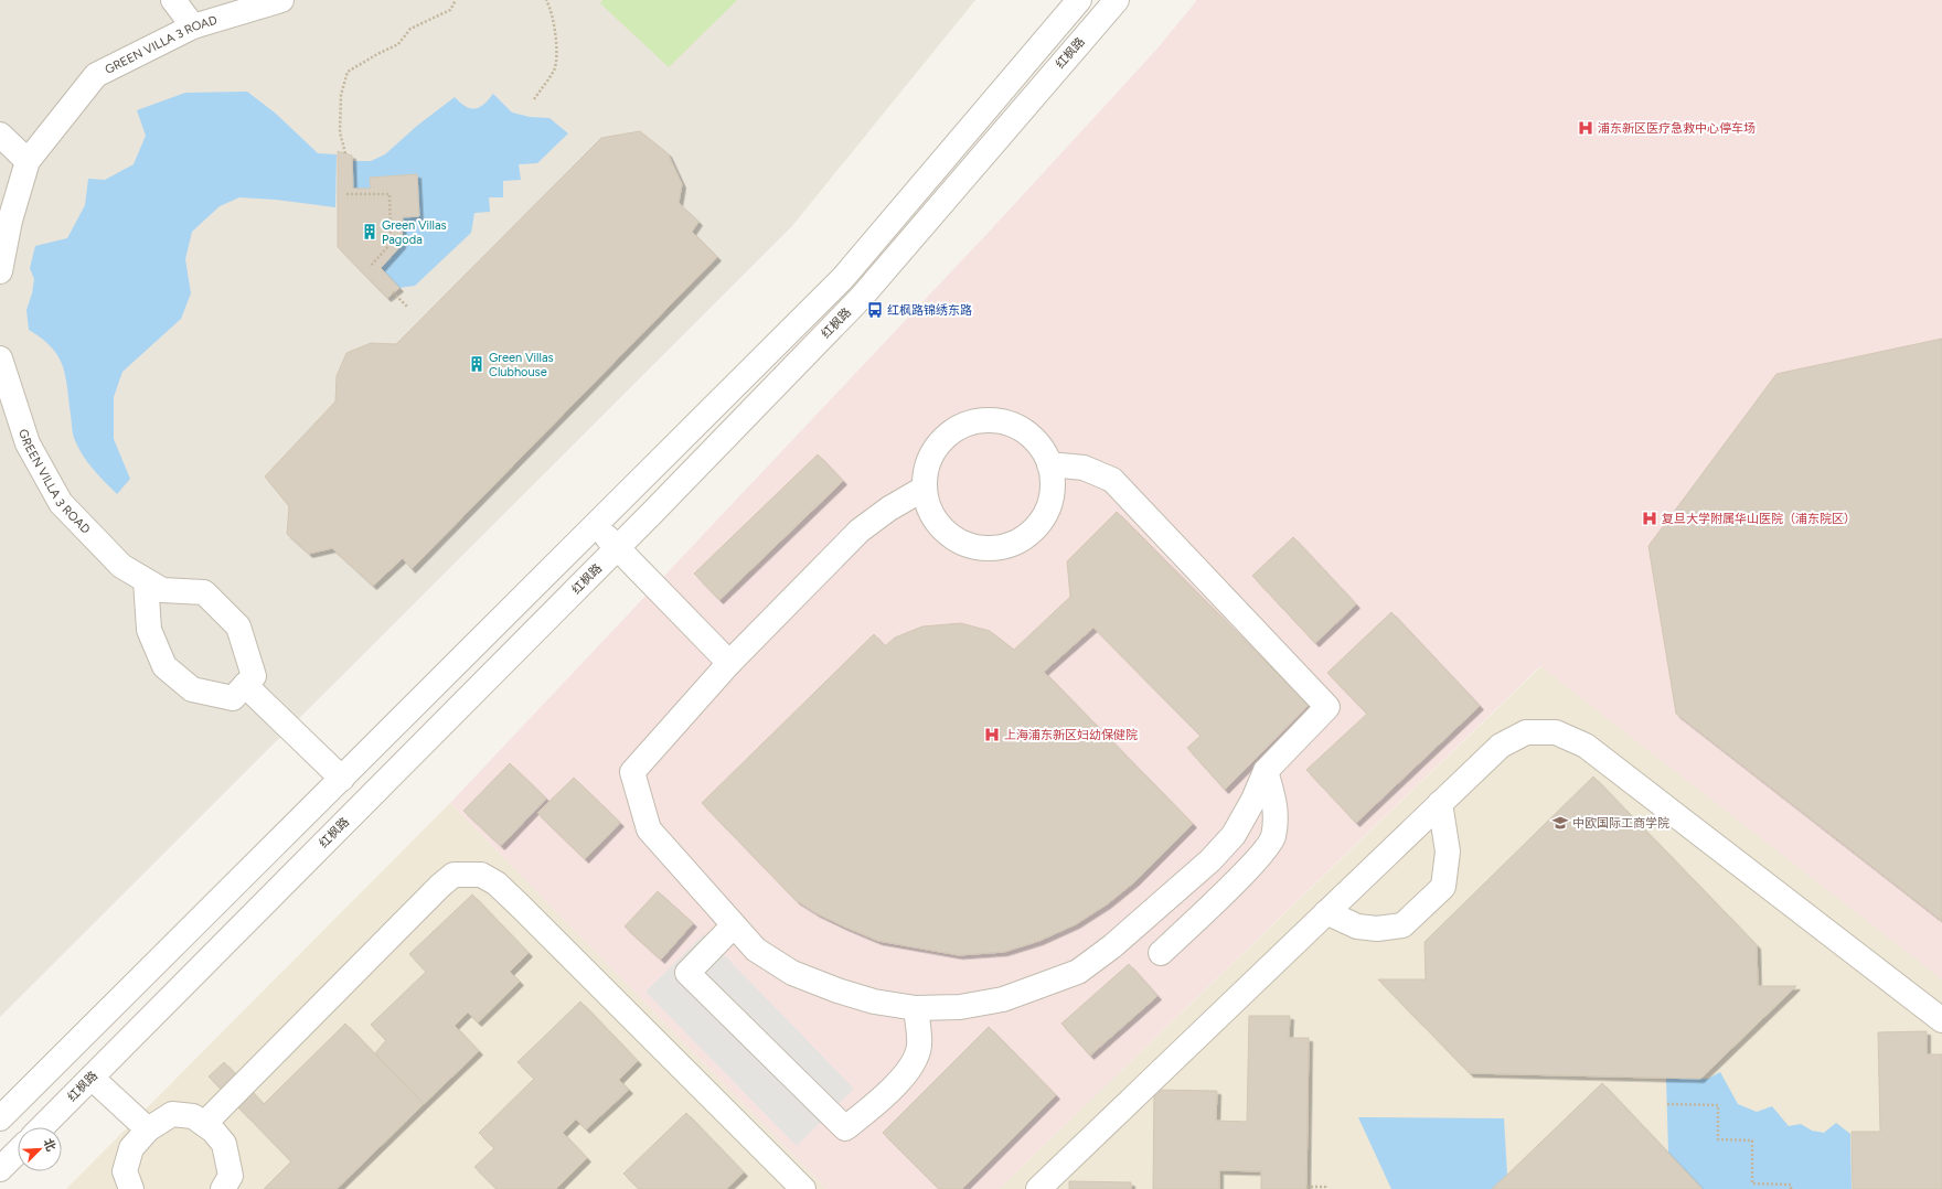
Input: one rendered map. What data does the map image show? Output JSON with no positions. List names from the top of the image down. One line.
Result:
{"streets":{"street":["GREEN VILLA 3 ROAD","红枫路"]},"places":{"hospital":["浦东新区医疗急救中心停车场","复旦大学附属华山医院（浦东院区）","上海浦东新区妇幼保健院"],"building":["Green Villas Pagoda","Green Villas Clubhouse"],"bus stop":["红枫路锦绣东路"],"school or university":["中欧国际工商学院"]},"north":"top right"}
